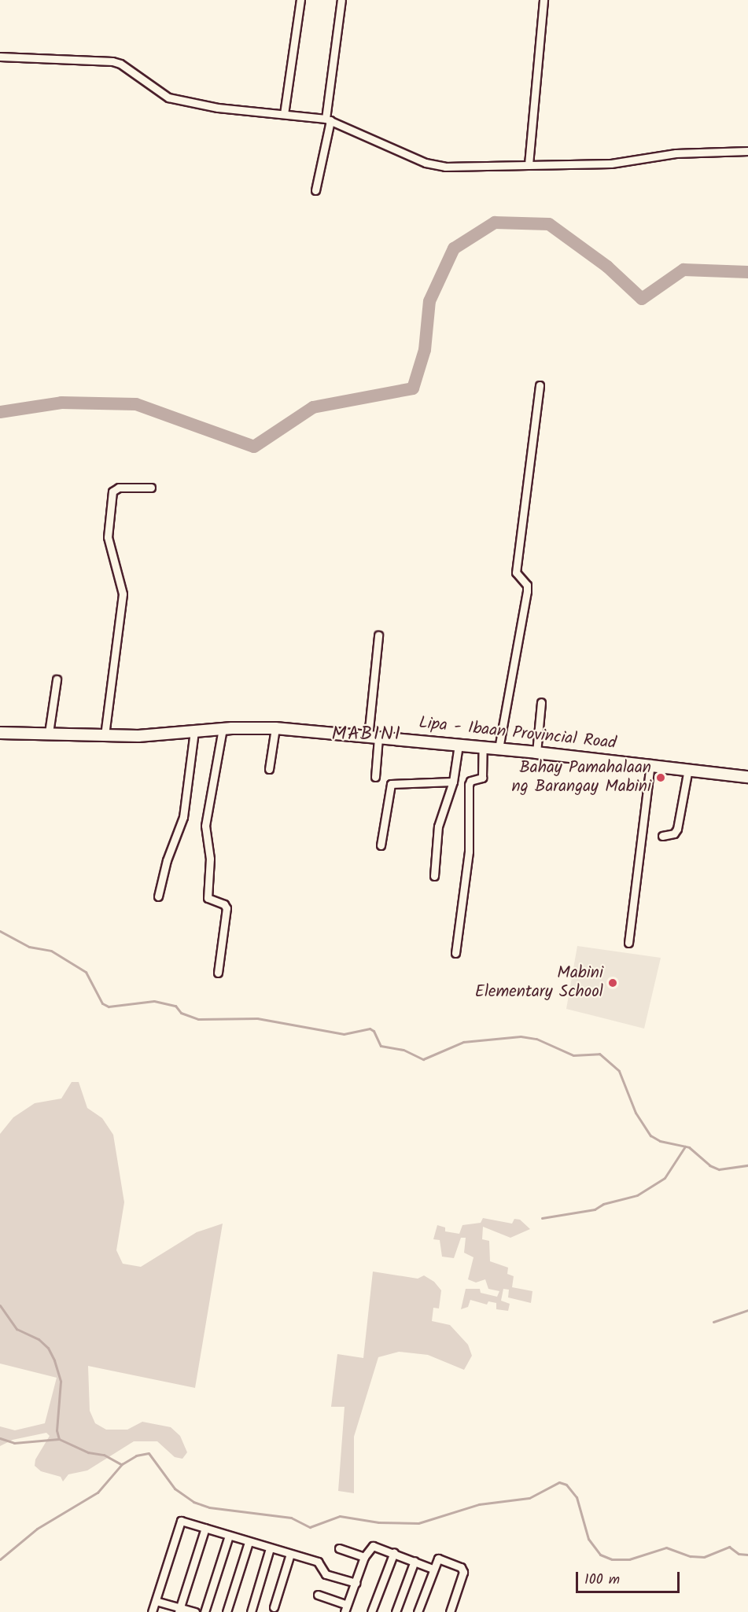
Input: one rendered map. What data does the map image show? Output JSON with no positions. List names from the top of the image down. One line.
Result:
{"streets":{"main road":["Lipa - Ibaan Provincial Road"]},"districts":["MABINI"],"places":["Bahay Pamahalaan ng Barangay Mabini","Mabini Elementary School"],"scale_bar":"100 m"}
